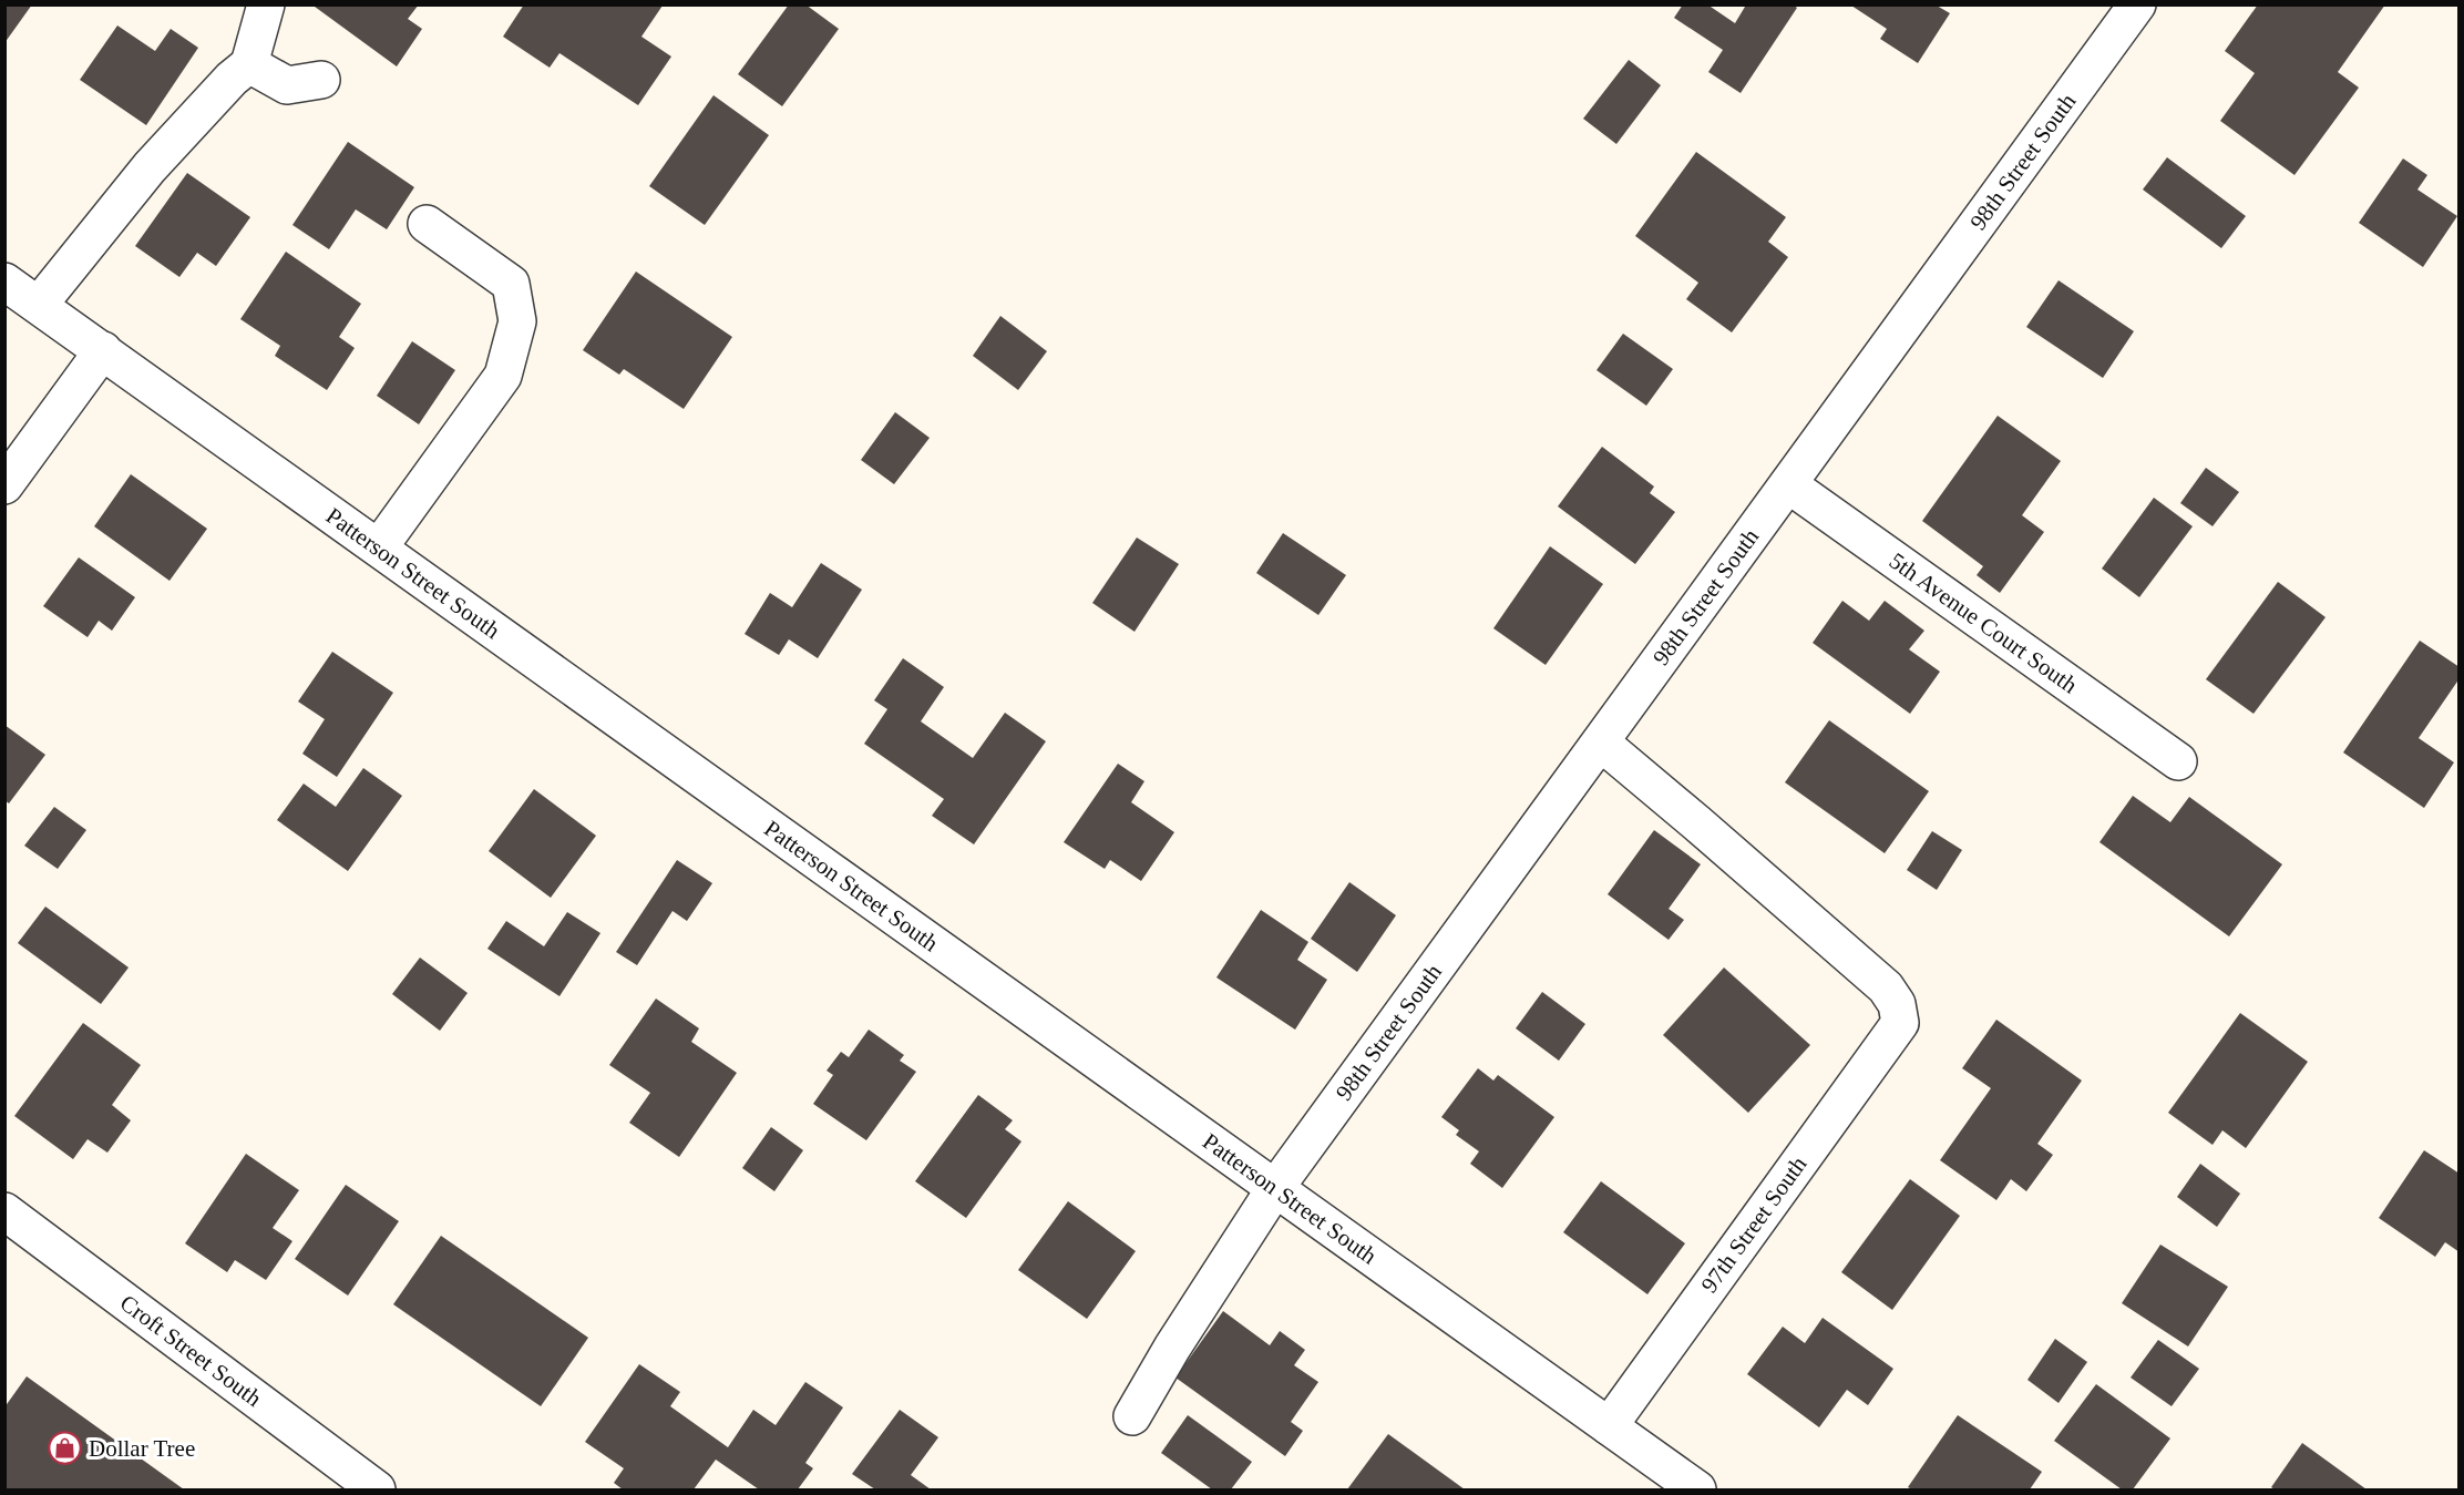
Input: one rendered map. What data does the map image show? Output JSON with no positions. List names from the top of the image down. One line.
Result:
{"streets":{"street":["98th Street South","Patterson Street South","5th Avenue Court South","97th Street South","Croft Street South"]},"crossings":[["98th Street South","Patterson Street South"],["98th Street South","5th Avenue Court South"],["98th Street South","97th Street South"],["Patterson Street South","97th Street South"]],"places":{"shop":["Dollar Tree"]}}
